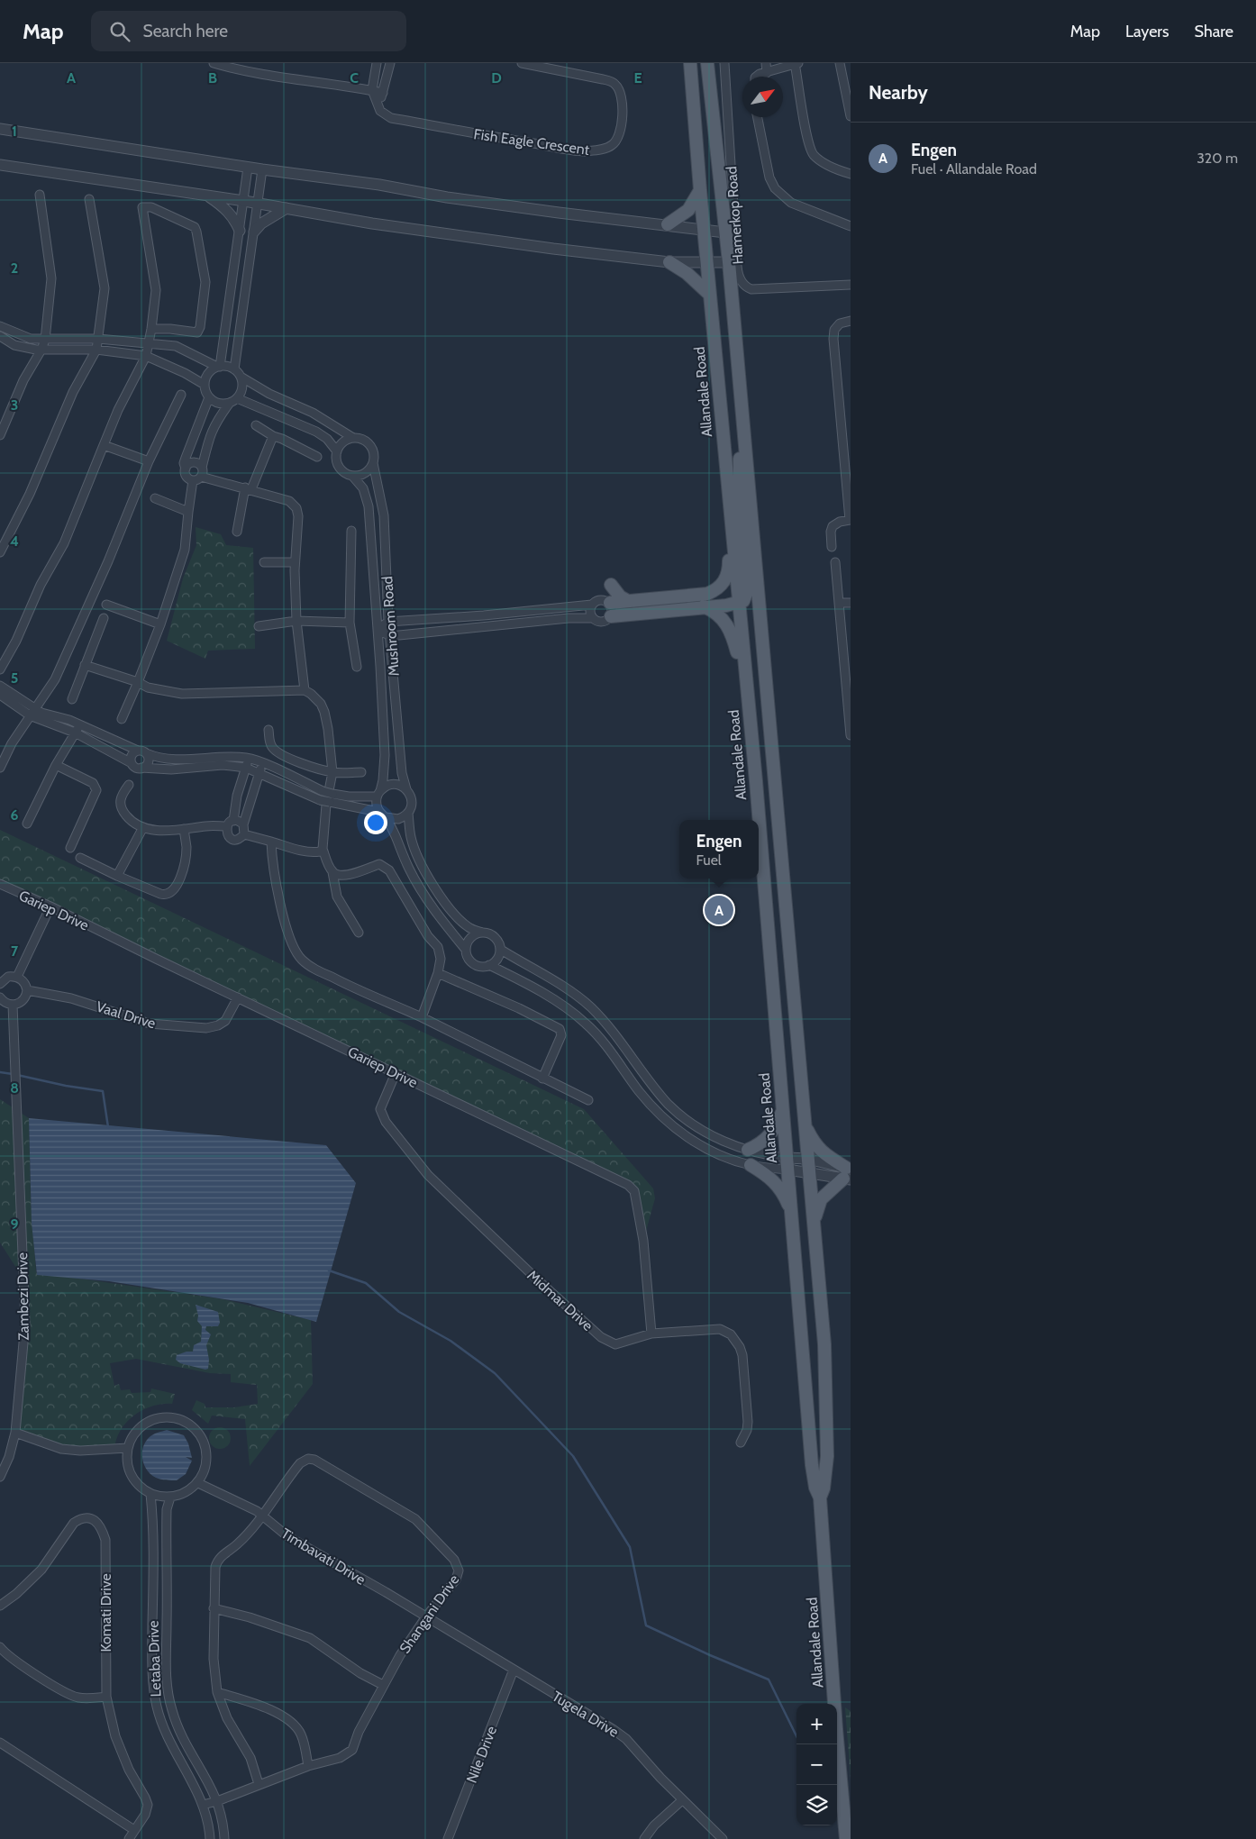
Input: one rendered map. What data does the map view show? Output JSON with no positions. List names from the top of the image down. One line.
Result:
{"streets":{"main road":["Allandale Road"],"street":["Fish Eagle Crescent","Hamerkop Road","Mushroom Road","Gariep Drive","Vaal Drive","Zambezi Drive","Midmar Drive","Timbavati Drive","Komati Drive","Shangani Drive","Letaba Drive","Tugela Drive","Nile Drive"]},"crossings":[["Gariep Drive","Vaal Drive"],["Gariep Drive","Midmar Drive"],["Timbavati Drive","Shangani Drive"],["Timbavati Drive","Letaba Drive"],["Timbavati Drive","Tugela Drive"],["Shangani Drive","Letaba Drive"],["Shangani Drive","Tugela Drive"],["Tugela Drive","Nile Drive"]],"north":"top right","page":{"header":"Map","search":"Search here","nav":["Map","Layers","Share"],"heading":"Nearby","list":[{"mark":"A","name":"Engen","note":"Fuel · Allandale Road","value":"320 m"}],"popup":["Engen","Fuel"],"pins":"A","map_buttons":["+","−"]},"grid":{"columns":["A","B","C","D","E"],"rows":["1","2","3","4","5","6","7","8","9"]}}
